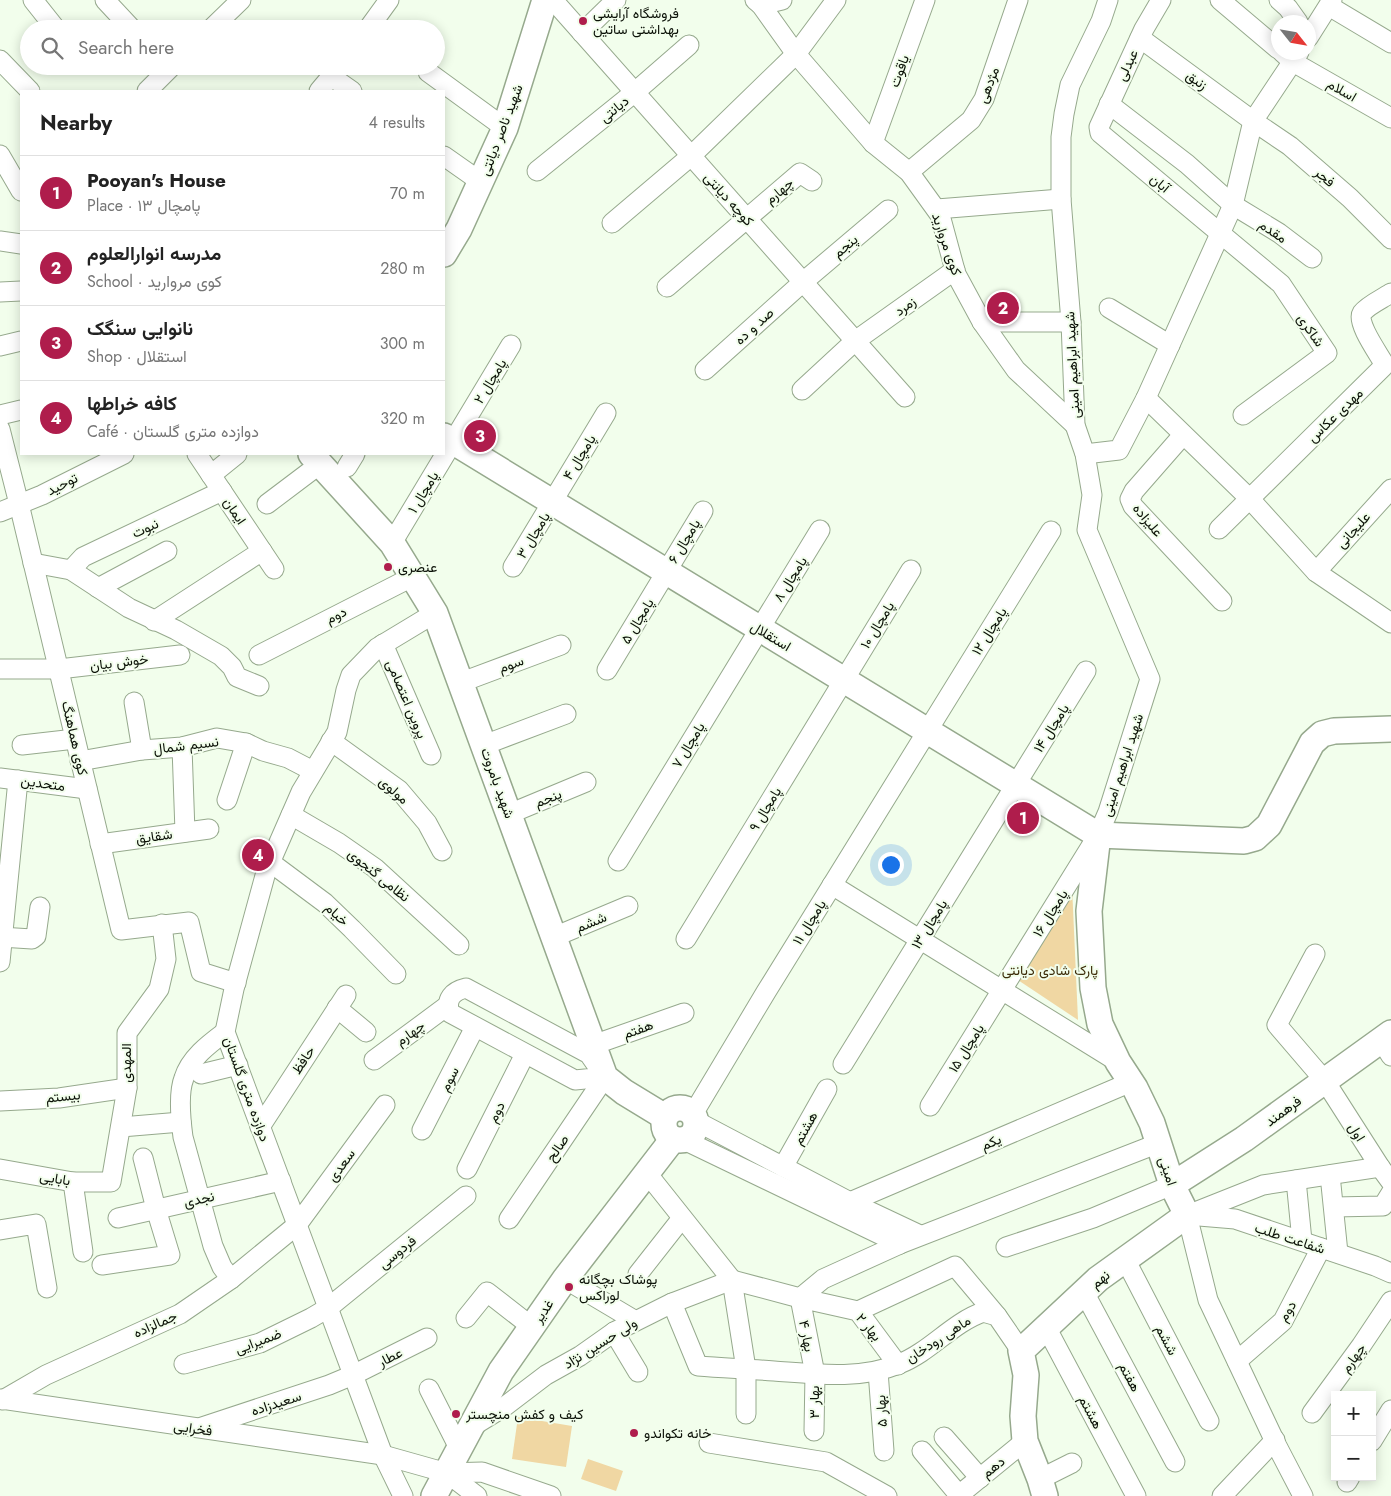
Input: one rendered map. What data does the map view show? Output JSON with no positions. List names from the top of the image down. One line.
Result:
{"streets":{"main road":["شهید ناصر دیانتی","استقلال","شهید بامروت","فرهمند","امینی","نهم","غدیر"],"street":["عبدلی","یاقوت","زنبق","مژدهی","اسلام","دیانتی","فجر","آبان","چهارم","کوچه دیانتی","مقدم","کوی مروارید","پنجم","زمرد","صد و ده","شاکری","شهید ابراهیم امینی","پامچال ۲","مهدی عکاس","پامچال ۴","توحید","پامچال ۱","ایمان","علیزاده","نبوت","علیجانی","پامچال ۳","پامچال ۶","پامچال ۸","دوم","پامچال ۵","پامچال ۱۰","پامچال ۱۲","خوش بیان","سوم","پروین اعتصامی","پامچال ۱۴","کوی هماهنگ","نسیم شمال","پامچال ۷","متحدین","مولوی","پامچال ۹","شقایق","نظامی گنجوی","پامچال ۱۶","خیام","ششم","پامچال ۱۱","پامچال ۱۳","هفتم","پامچال ۱۵","حافظ","المهدی","دوازده متری گلستان","بیستم","هشتم","اول","یکم","صالح","سعدی","بابایی","نجدی","شفاعت طلب","فردوسی","جمالزاده","بهار ۲","بهار ۴","ماهی رودخان","ضمیرایی","ولی حسین نژاد","عطار","بهار ۳","سعیدزاده","بهار ۵","فخرایی","دهم"]},"crossings":[["عبدلی","زنبق"],["عبدلی","آبان"],["عبدلی","مقدم"],["یاقوت","کوی مروارید"],["زنبق","فجر"],["مژدهی","کوی مروارید"],["دیانتی","کوچه دیانتی"],["آبان","شاکری"],["چهارم","کوچه دیانتی"],["چهارم","شهید بامروت"],["چهارم","صالح"],["کوچه دیانتی","پنجم"],["کوچه دیانتی","زمرد"],["کوچه دیانتی","صد و ده"],["کوی مروارید","زمرد"],["کوی مروارید","شهید ابراهیم امینی"],["پنجم","صد و ده"],["پنجم","شهید بامروت"],["شهید ابراهیم امینی","استقلال"],["شهید ابراهیم امینی","پامچال ۱۶"],["شهید ابراهیم امینی","امینی"],["پامچال ۲","استقلال"],["پامچال ۴","پامچال ۳"],["پامچال ۴","استقلال"],["توحید","کوی هماهنگ"],["پامچال ۱","شهید بامروت"],["ایمان","نبوت"],["پامچال ۳","استقلال"],["پامچال ۶","پامچال ۵"],["پامچال ۶","استقلال"],["پامچال ۸","استقلال"],["پامچال ۸","پامچال ۷"],["دوم","شهید بامروت"],["دوم","امینی"],["دوم","شفاعت طلب"],["پامچال ۵","استقلال"],["پامچال ۱۰","استقلال"],["پامچال ۱۰","پامچال ۹"],["پامچال ۱۲","استقلال"],["پامچال ۱۲","پامچال ۱۱"],["استقلال","پامچال ۱۴"],["استقلال","پامچال ۷"],["استقلال","پامچال ۹"],["استقلال","پامچال ۱۶"],["استقلال","پامچال ۱۱"],["استقلال","پامچال ۱۳"],["استقلال","امینی"],["خوش بیان","کوی هماهنگ"],["سوم","شهید بامروت"],["پروین اعتصامی","دوازده متری گلستان"],["پامچال ۱۴","پامچال ۱۳"],["کوی هماهنگ","نسیم شمال"],["کوی هماهنگ","متحدین"],["کوی هماهنگ","شقایق"],["کوی هماهنگ","المهدی"],["نسیم شمال","دوازده متری گلستان"],["شهید بامروت","ششم"],["شهید بامروت","پامچال ۱۱"],["شهید بامروت","هفتم"],["شهید بامروت","دوازده متری گلستان"],["شهید بامروت","صالح"],["شهید بامروت","غدیر"],["مولوی","دوازده متری گلستان"],["نظامی گنجوی","دوازده متری گلستان"],["پامچال ۱۶","پامچال ۱۵"],["پامچال ۱۶","امینی"],["خیام","دوازده متری گلستان"],["ششم","نهم"],["پامچال ۱۱","غدیر"],["هفتم","نهم"],["حافظ","دوازده متری گلستان"],["المهدی","بیستم"],["المهدی","بابایی"],["دوازده متری گلستان","سعدی"],["دوازده متری گلستان","نجدی"],["دوازده متری گلستان","فردوسی"],["دوازده متری گلستان","جمالزاده"],["دوازده متری گلستان","ضمیرایی"],["دوازده متری گلستان","عطار"],["دوازده متری گلستان","سعیدزاده"],["دوازده متری گلستان","فخرایی"],["فرهمند","اول"],["فرهمند","امینی"],["هشتم","نهم"],["یکم","امینی"],["سعدی","جمالزاده"],["امینی","شفاعت طلب"],["امینی","نهم"],["شفاعت طلب","نهم"],["فردوسی","ضمیرایی"],["غدیر","ولی حسین نژاد"],["جمالزاده","فخرایی"],["بهار ۲","بهار ۴"],["بهار ۲","ماهی رودخان"],["بهار ۴","ماهی رودخان"],["بهار ۴","بهار ۳"],["ماهی رودخان","ولی حسین نژاد"],["ماهی رودخان","بهار ۳"],["ماهی رودخان","بهار ۵"],["عطار","سعیدزاده"],["سعیدزاده","فخرایی"]],"parks":["پارک شادی دیانتی"],"places":["فروشگاه آرایشی بهداشتی ساتین","عنصری","پوشاک بچگانه لوراکس","کیف و کفش منچستر","خانه تکواندو"],"north":"bottom right","page":{"search":"Search here","heading":["Nearby","4 results"],"list":[{"mark":"1","name":"Pooyan's House","note":"Place · پامچال ۱۳","value":"70 m"},{"mark":"2","name":"مدرسه انوارالعلوم","note":"School · کوی مروارید","value":"280 m"},{"mark":"3","name":"نانوایی سنگک","note":"Shop · استقلال","value":"300 m"},{"mark":"4","name":"کافه خراطها","note":"Café · دوازده متری گلستان","value":"320 m"}],"pins":["2","3","1","4"],"map_buttons":["+","−"]}}
